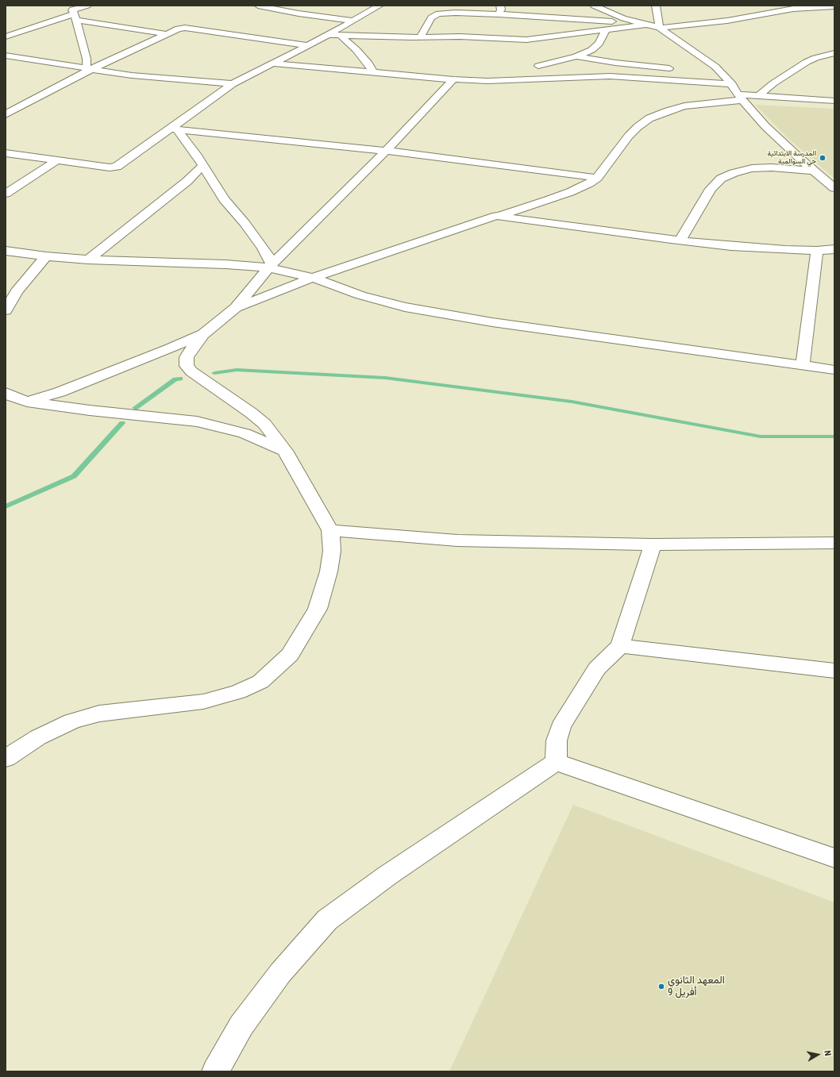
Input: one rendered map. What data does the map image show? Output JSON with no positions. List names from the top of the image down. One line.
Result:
{"places":["المدرسة الابتدائية حي السوالمية","المعهد الثانوي 9 أفريل"],"north":"right"}
